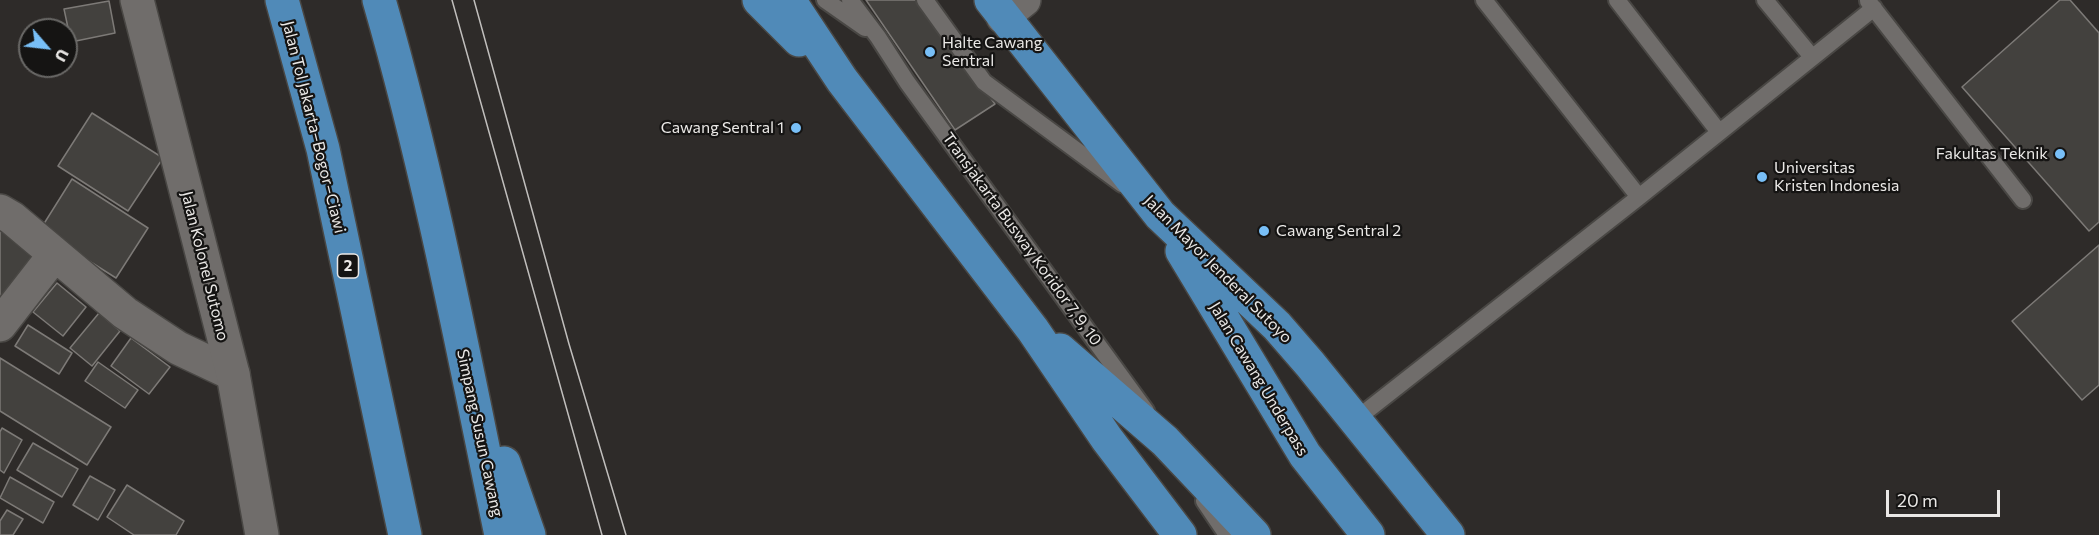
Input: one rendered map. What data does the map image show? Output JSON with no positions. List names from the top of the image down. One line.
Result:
{"streets":{"highway":["Jalan Tol Jakarta–Bogor–Ciawi","2","Jalan Mayor Jenderal Sutoyo","Jalan Cawang Underpass","Simpang Susun Cawang"],"street":["Jalan Kolonel Sutomo"],"lane":["Transjakarta Busway Koridor 7, 9, 10"]},"crossings":[["Jalan Mayor Jenderal Sutoyo","Jalan Cawang Underpass"]],"places":["Halte Cawang Sentral","Cawang Sentral 1","Fakultas Teknik","Universitas Kristen Indonesia","Cawang Sentral 2"],"scale_bar":"20 m","north":"bottom right"}
